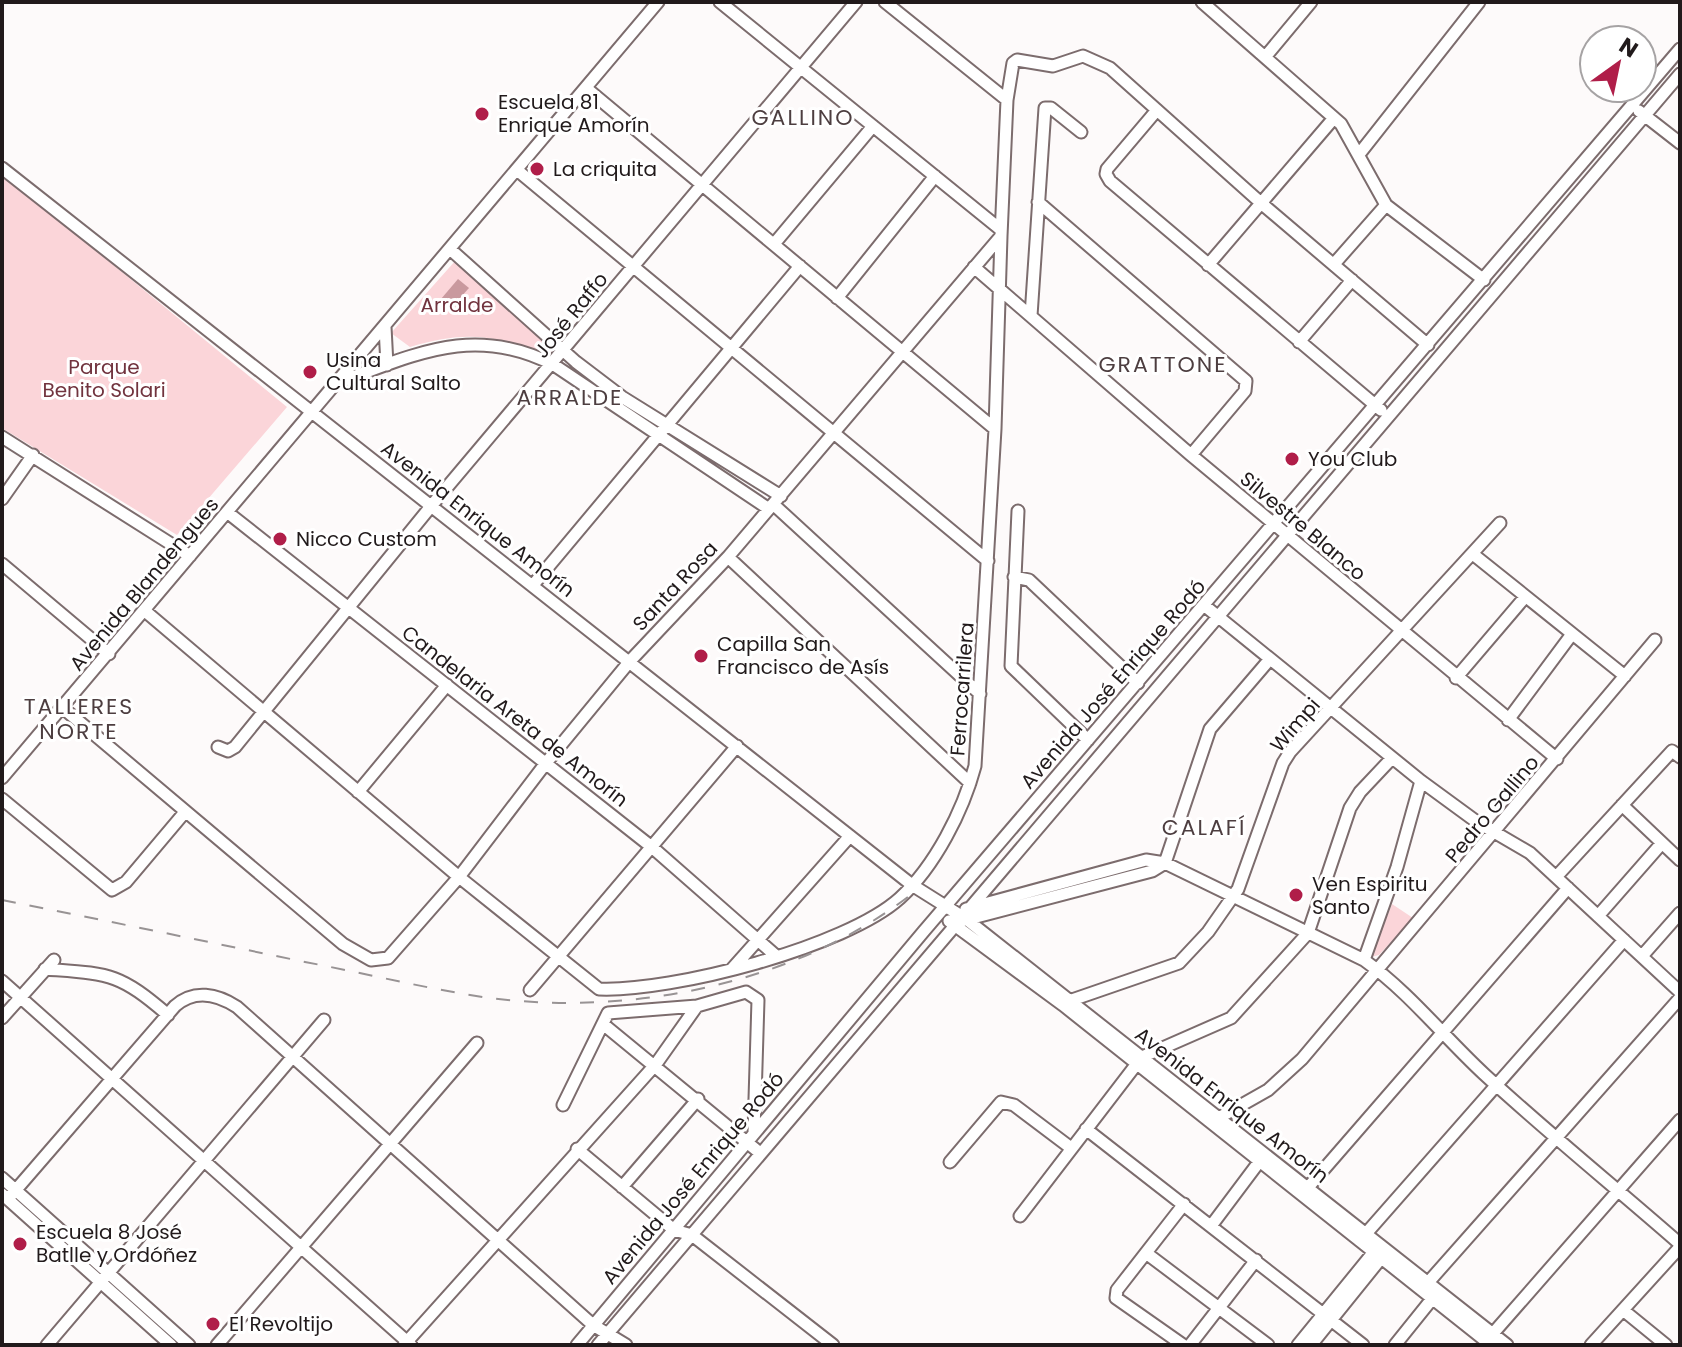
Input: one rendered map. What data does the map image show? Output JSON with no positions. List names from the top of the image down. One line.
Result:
{"streets":{"street":["José Raffo","Avenida Enrique Amorín","Silvestre Blanco","Avenida Blandengues","Santa Rosa","Avenida José Enrique Rodó","Ferrocarrilera","Candelaria Areta de Amorín","Wimpi","Pedro Gallino"]},"crossings":[["José Raffo","Avenida Enrique Amorín"],["José Raffo","Ferrocarrilera"],["José Raffo","Candelaria Areta de Amorín"],["Avenida Enrique Amorín","Avenida Blandengues"],["Avenida Enrique Amorín","Santa Rosa"],["Avenida Enrique Amorín","Avenida José Enrique Rodó"],["Avenida Enrique Amorín","Ferrocarrilera"],["Avenida Enrique Amorín","Wimpi"],["Avenida Enrique Amorín","Pedro Gallino"],["Silvestre Blanco","Santa Rosa"],["Silvestre Blanco","Avenida José Enrique Rodó"],["Silvestre Blanco","Ferrocarrilera"],["Silvestre Blanco","Wimpi"],["Silvestre Blanco","Pedro Gallino"],["Avenida Blandengues","Ferrocarrilera"],["Avenida Blandengues","Candelaria Areta de Amorín"],["Santa Rosa","Ferrocarrilera"],["Santa Rosa","Candelaria Areta de Amorín"],["Ferrocarrilera","Candelaria Areta de Amorín"]],"districts":["GALLINO","GRATTONE","ARRALDE","TALLERES NORTE","CALAFÍ"],"parks":["Arralde","Parque Benito Solari"],"places":["Escuela 81 Enrique Amorín","La criquita","Usina Cultural Salto","You Club","Nicco Custom","Capilla San Francisco de Asís","Ven Espiritu Santo","Escuela 8 José Batlle y Ordóñez","El Revoltijo"],"north":"top right"}
